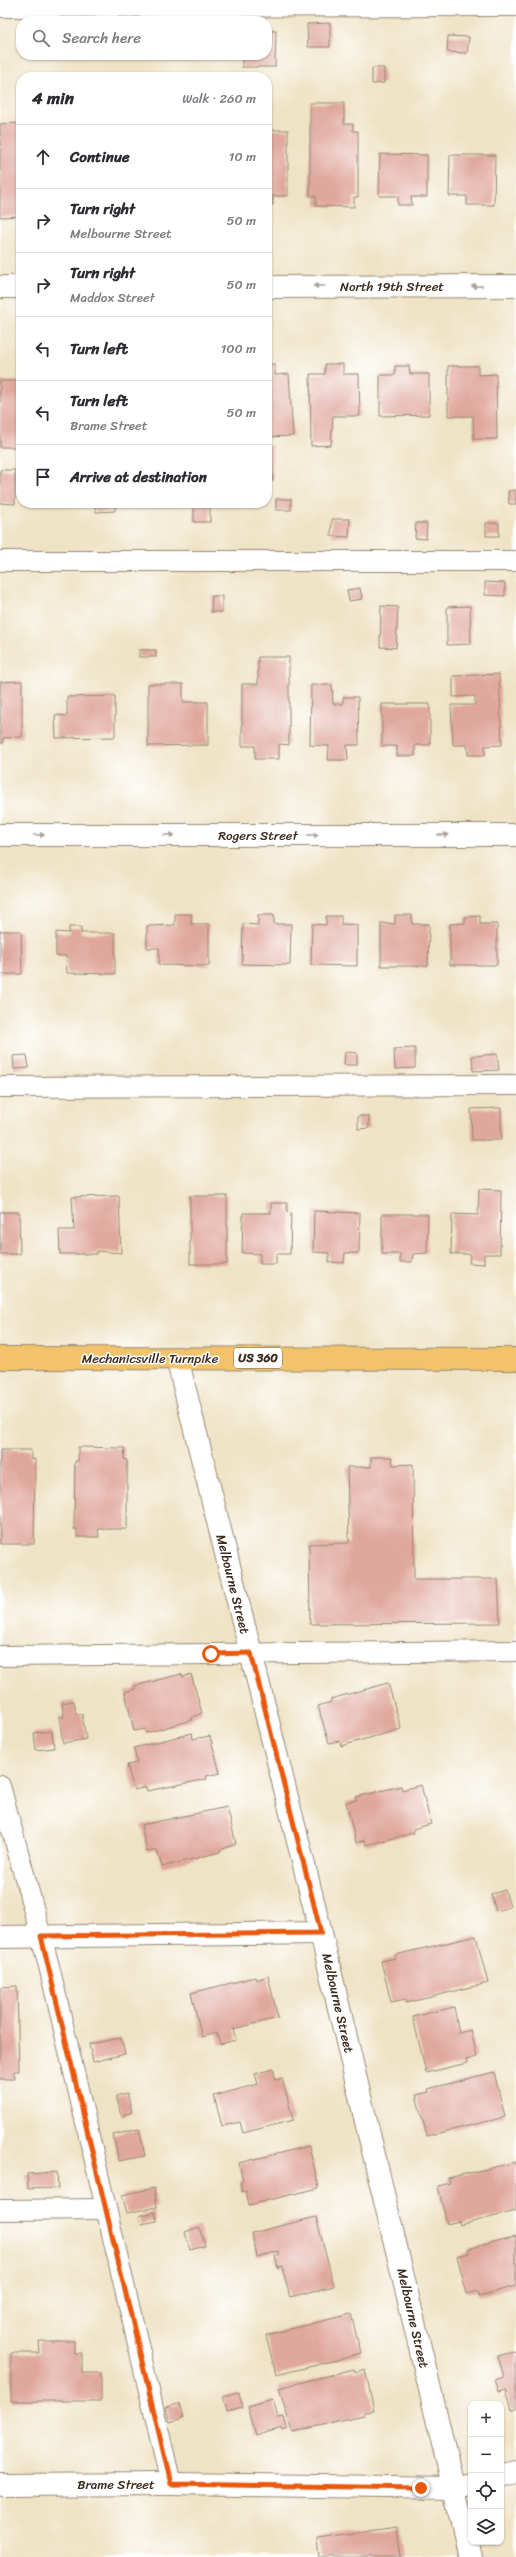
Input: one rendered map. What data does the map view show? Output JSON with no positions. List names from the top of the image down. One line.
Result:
{"streets":{"main road":["Mechanicsville Turnpike","US 360"],"street":["North 19th Street","Rogers Street","Melbourne Street","Brame Street"]},"crossings":[["Mechanicsville Turnpike","Melbourne Street"],["Melbourne Street","Brame Street"]],"one_way":["North 19th Street","Rogers Street"],"page":{"search":"Search here","heading":["4 min","Walk · 260 m"],"list":[["Continue","10 m"],["Turn right","Melbourne Street","50 m"],["Turn right","Maddox Street","50 m"],["Turn left","100 m"],["Turn left","Brame Street","50 m"],"Arrive at destination"],"map_buttons":["+","−"]}}
